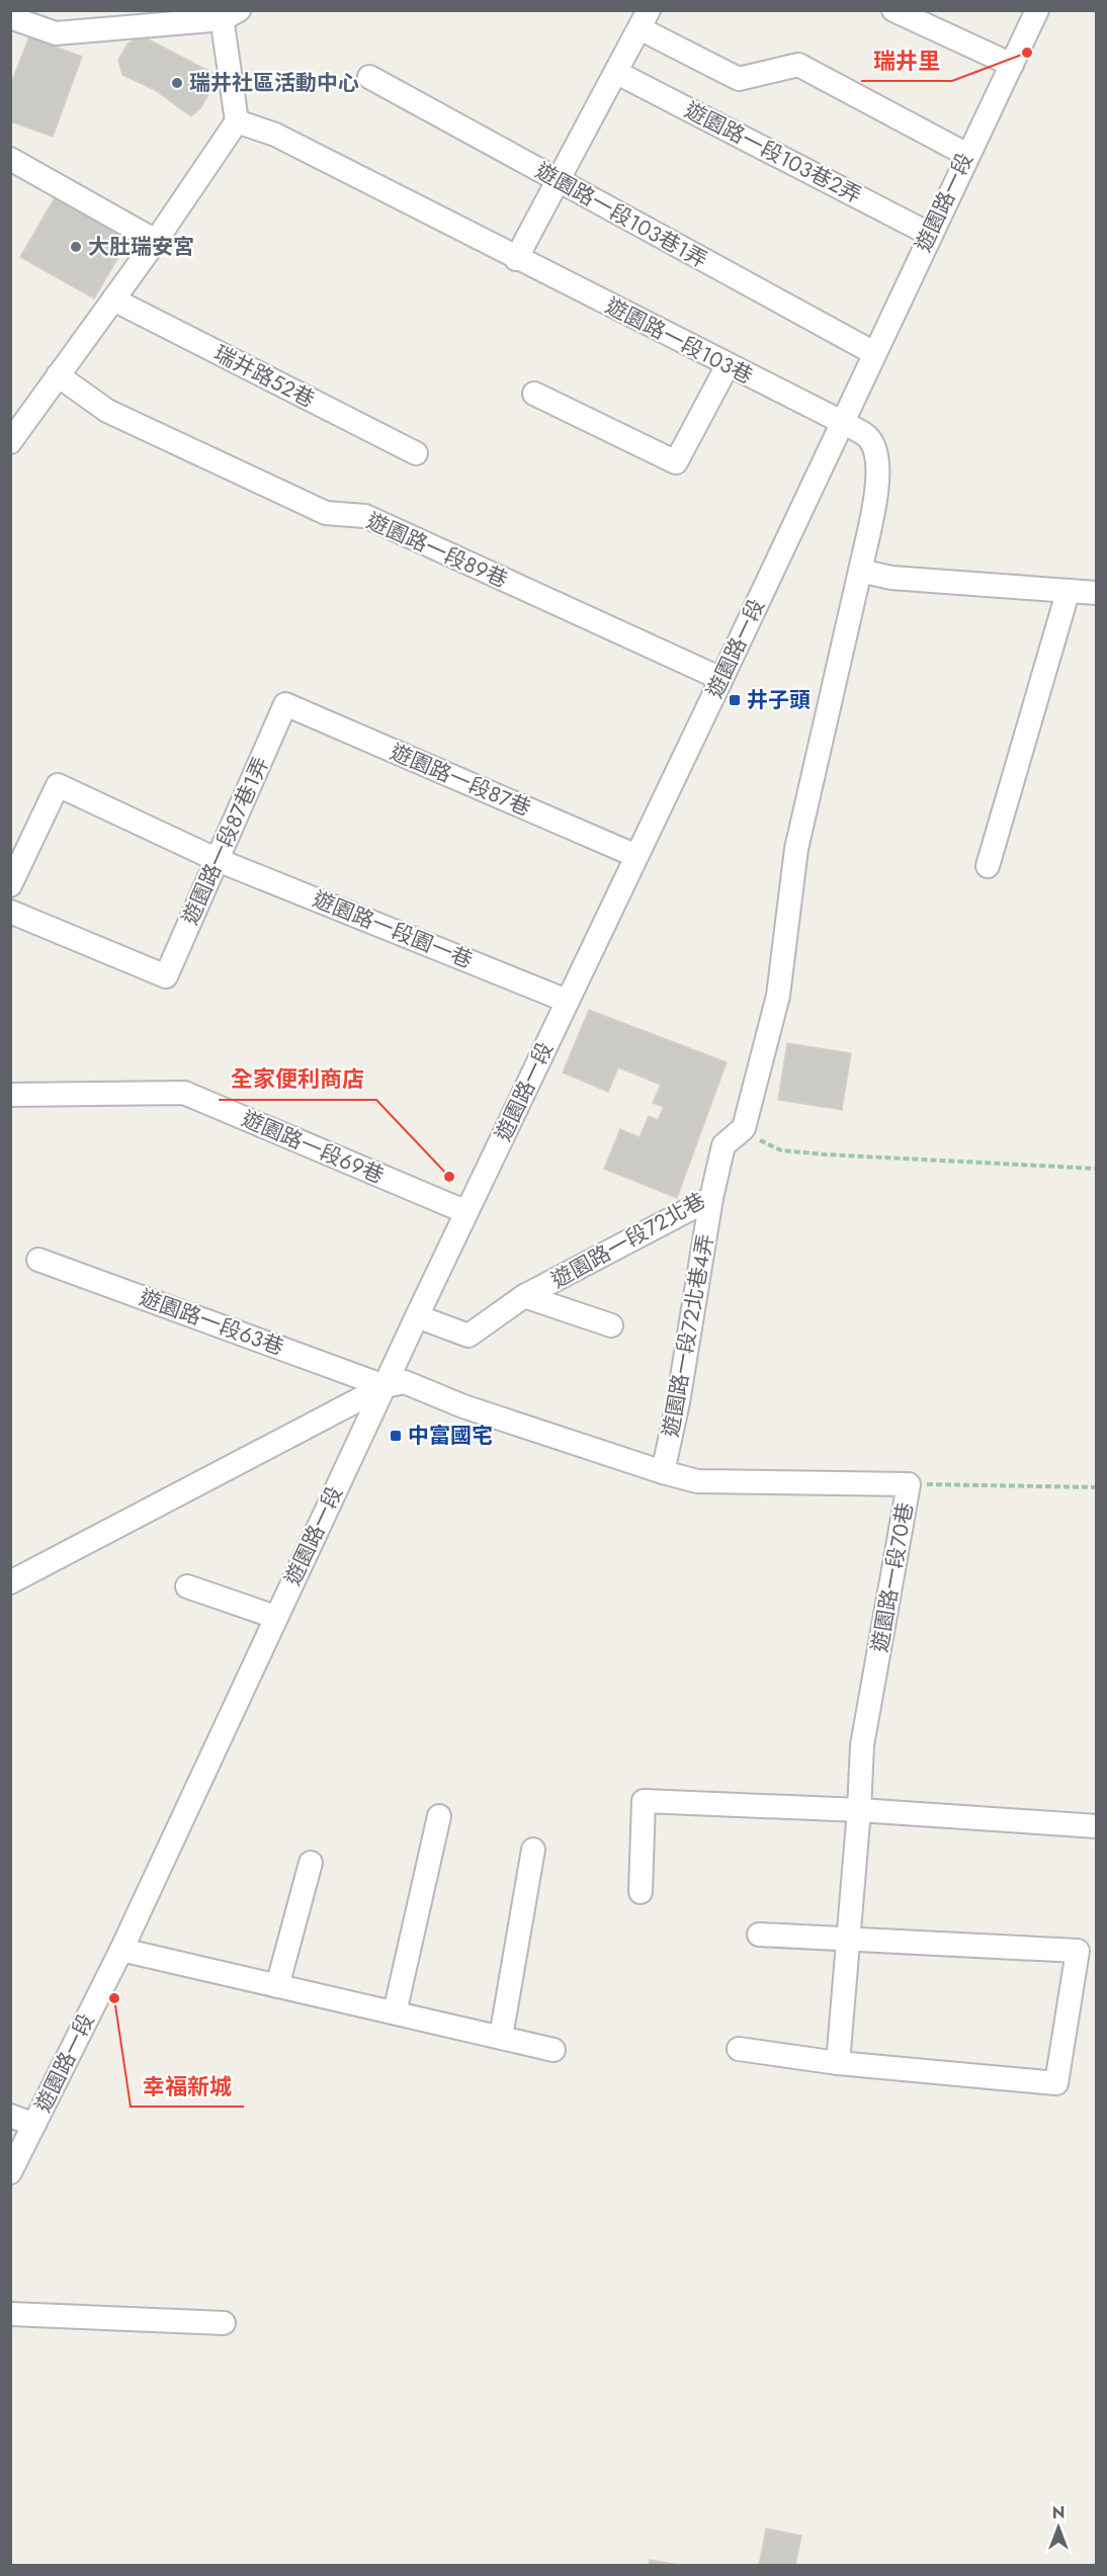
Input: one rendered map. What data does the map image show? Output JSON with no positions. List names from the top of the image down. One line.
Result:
{"streets":{"street":["遊園路一段103巷2弄","遊園路一段","遊園路一段103巷1弄","遊園路一段103巷","瑞井路52巷","遊園路一段89巷","遊園路一段87巷","遊園路一段87巷1弄","遊園路一段園一巷","遊園路一段69巷","遊園路一段72北巷","遊園路一段63巷","遊園路一段72北巷4弄","遊園路一段70巷"]},"crossings":[["遊園路一段103巷2弄","遊園路一段"],["遊園路一段","遊園路一段103巷1弄"],["遊園路一段","遊園路一段103巷"],["遊園路一段","遊園路一段89巷"],["遊園路一段","遊園路一段87巷"],["遊園路一段","遊園路一段園一巷"],["遊園路一段","遊園路一段69巷"],["遊園路一段","遊園路一段72北巷"],["遊園路一段","遊園路一段63巷"],["遊園路一段","遊園路一段70巷"],["遊園路一段103巷","遊園路一段72北巷"],["遊園路一段87巷","遊園路一段87巷1弄"],["遊園路一段87巷1弄","遊園路一段園一巷"],["遊園路一段72北巷","遊園路一段72北巷4弄"],["遊園路一段63巷","遊園路一段70巷"],["遊園路一段72北巷4弄","遊園路一段70巷"]],"places":{"other":["瑞井里","瑞井社區活動中心","大肚瑞安宮","全家便利商店","幸福新城"],"transit":["井子頭","中富國宅"]},"north":"top"}
